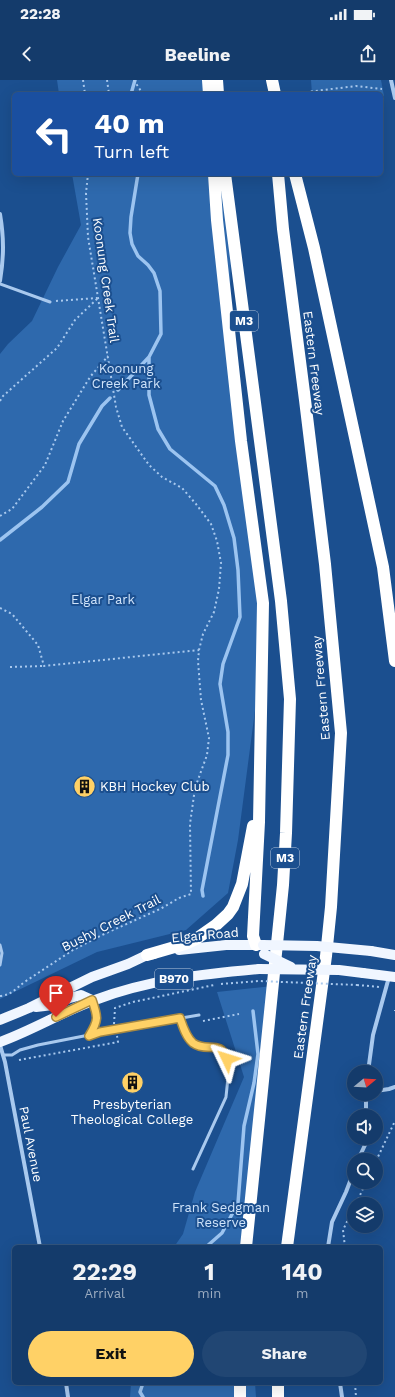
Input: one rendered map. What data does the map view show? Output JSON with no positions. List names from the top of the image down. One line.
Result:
{"streets":{"highway":["M3","Eastern Freeway"],"main road":["Elgar Road","B970"],"street":["Paul Avenue"],"path":["Koonung Creek Trail","Bushy Creek Trail"]},"crossings":[["Koonung Creek Trail","Bushy Creek Trail"],["Elgar Road","Paul Avenue"]],"parks":["Koonung Creek Park","Elgar Park","Frank Sedgman Reserve"],"places":{"building":["KBH Hockey Club","Presbyterian Theological College"]},"north":"right","page":{"status":"22:28","header":"Beeline","turn":["40 m","Turn left"],"eta":["22:29","Arrival","1","min","140","m"],"buttons":["Exit","Share"]}}
